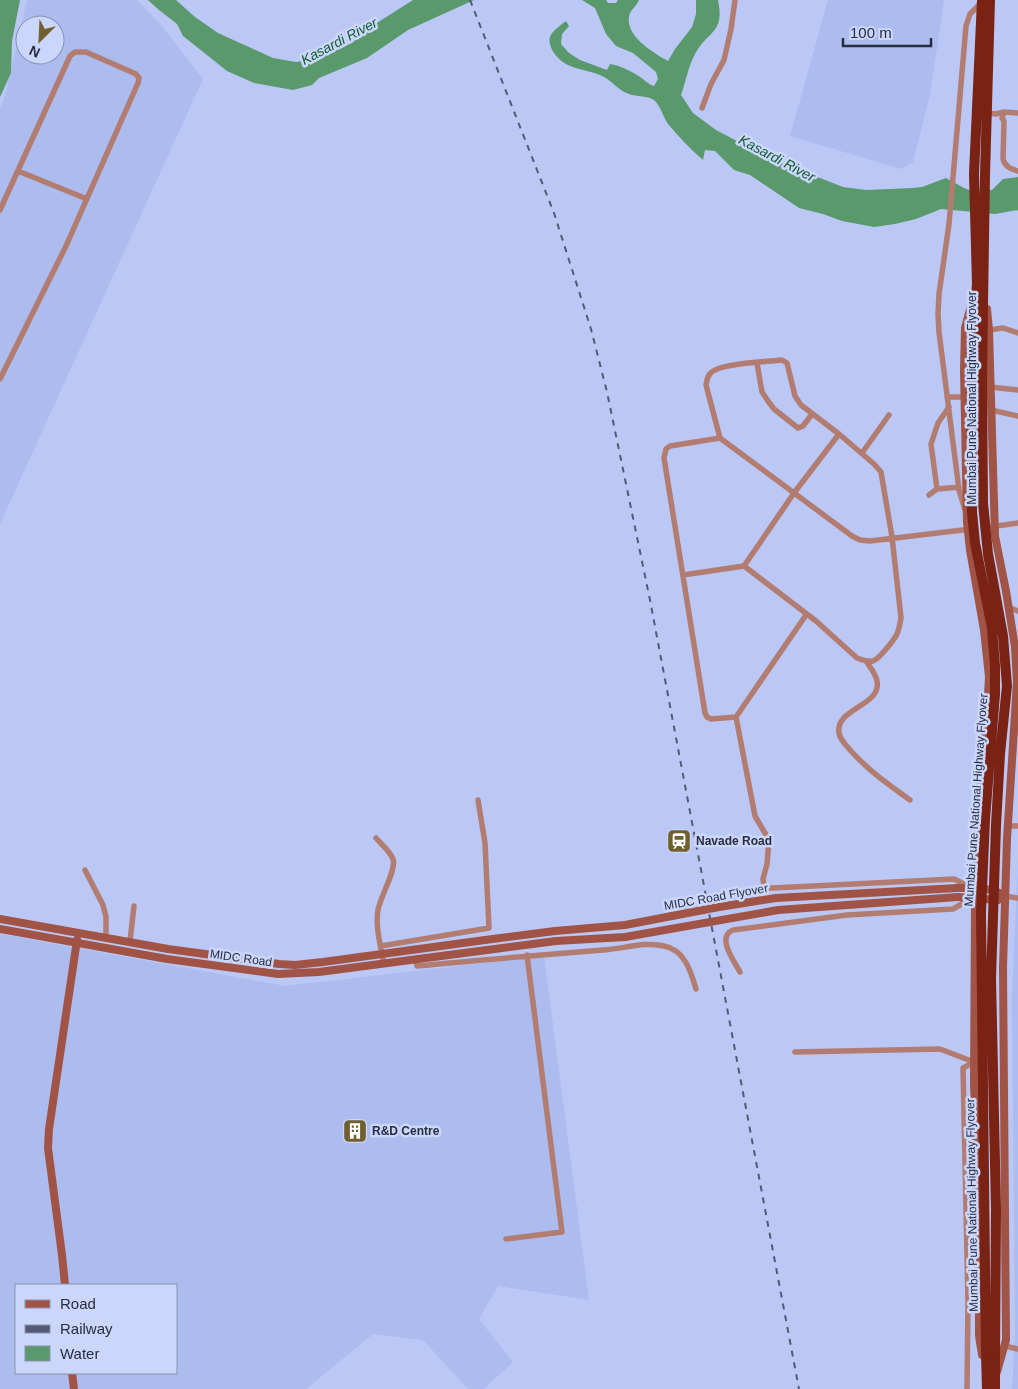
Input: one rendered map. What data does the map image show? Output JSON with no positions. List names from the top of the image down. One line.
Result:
{"streets":{"highway":["Mumbai Pune National Highway Flyover"],"main road":["MIDC Road Flyover","MIDC Road"]},"crossings":[["MIDC Road Flyover","MIDC Road"]],"water":["Kasardi River"],"places":{"station":["Navade Road"],"building":["R&D Centre"]},"legend":["Road","Railway","Water"],"scale_bar":"100 m","north":"bottom left"}
